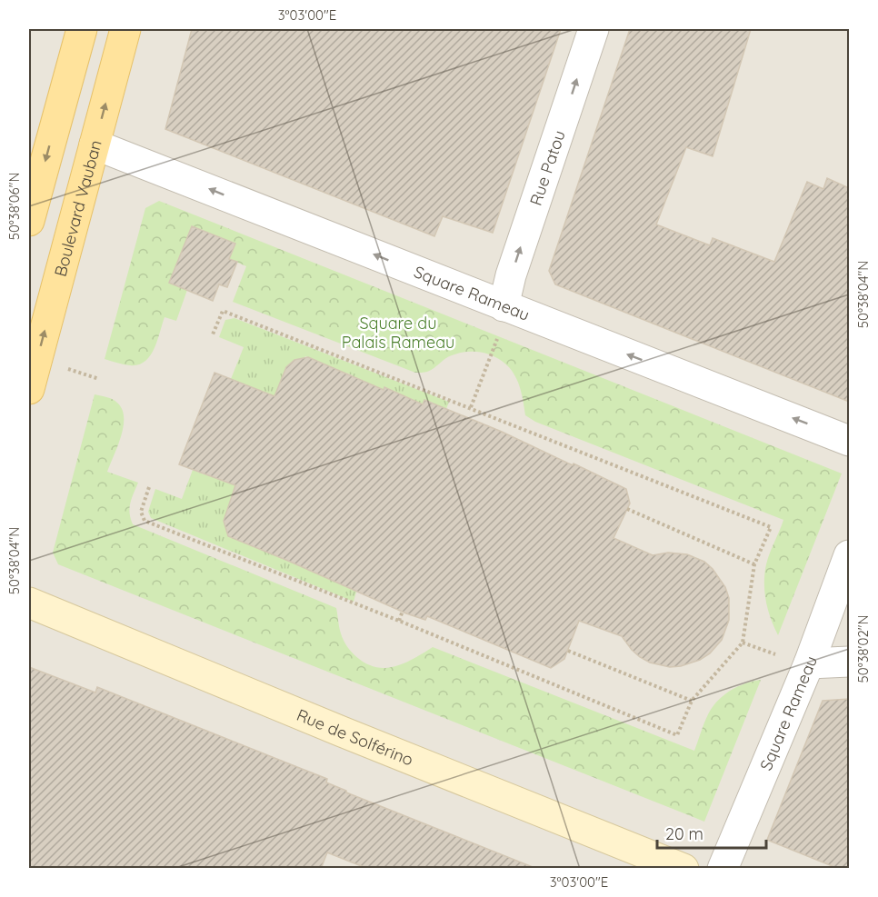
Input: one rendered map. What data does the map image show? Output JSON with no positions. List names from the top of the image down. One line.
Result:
{"streets":{"main road":["Boulevard Vauban","Rue de Solférino"],"street":["Rue Patou","Square Rameau"]},"crossings":[["Rue Patou","Square Rameau"],["Boulevard Vauban","Square Rameau"]],"one_way":["Rue Patou","Square Rameau"],"parks":["Square du Palais Rameau"],"scale_bar":"20 m","coordinates":["3°03'00\"E","50°38'06\"N","50°38'04\"N","50°38'02\"N"]}
